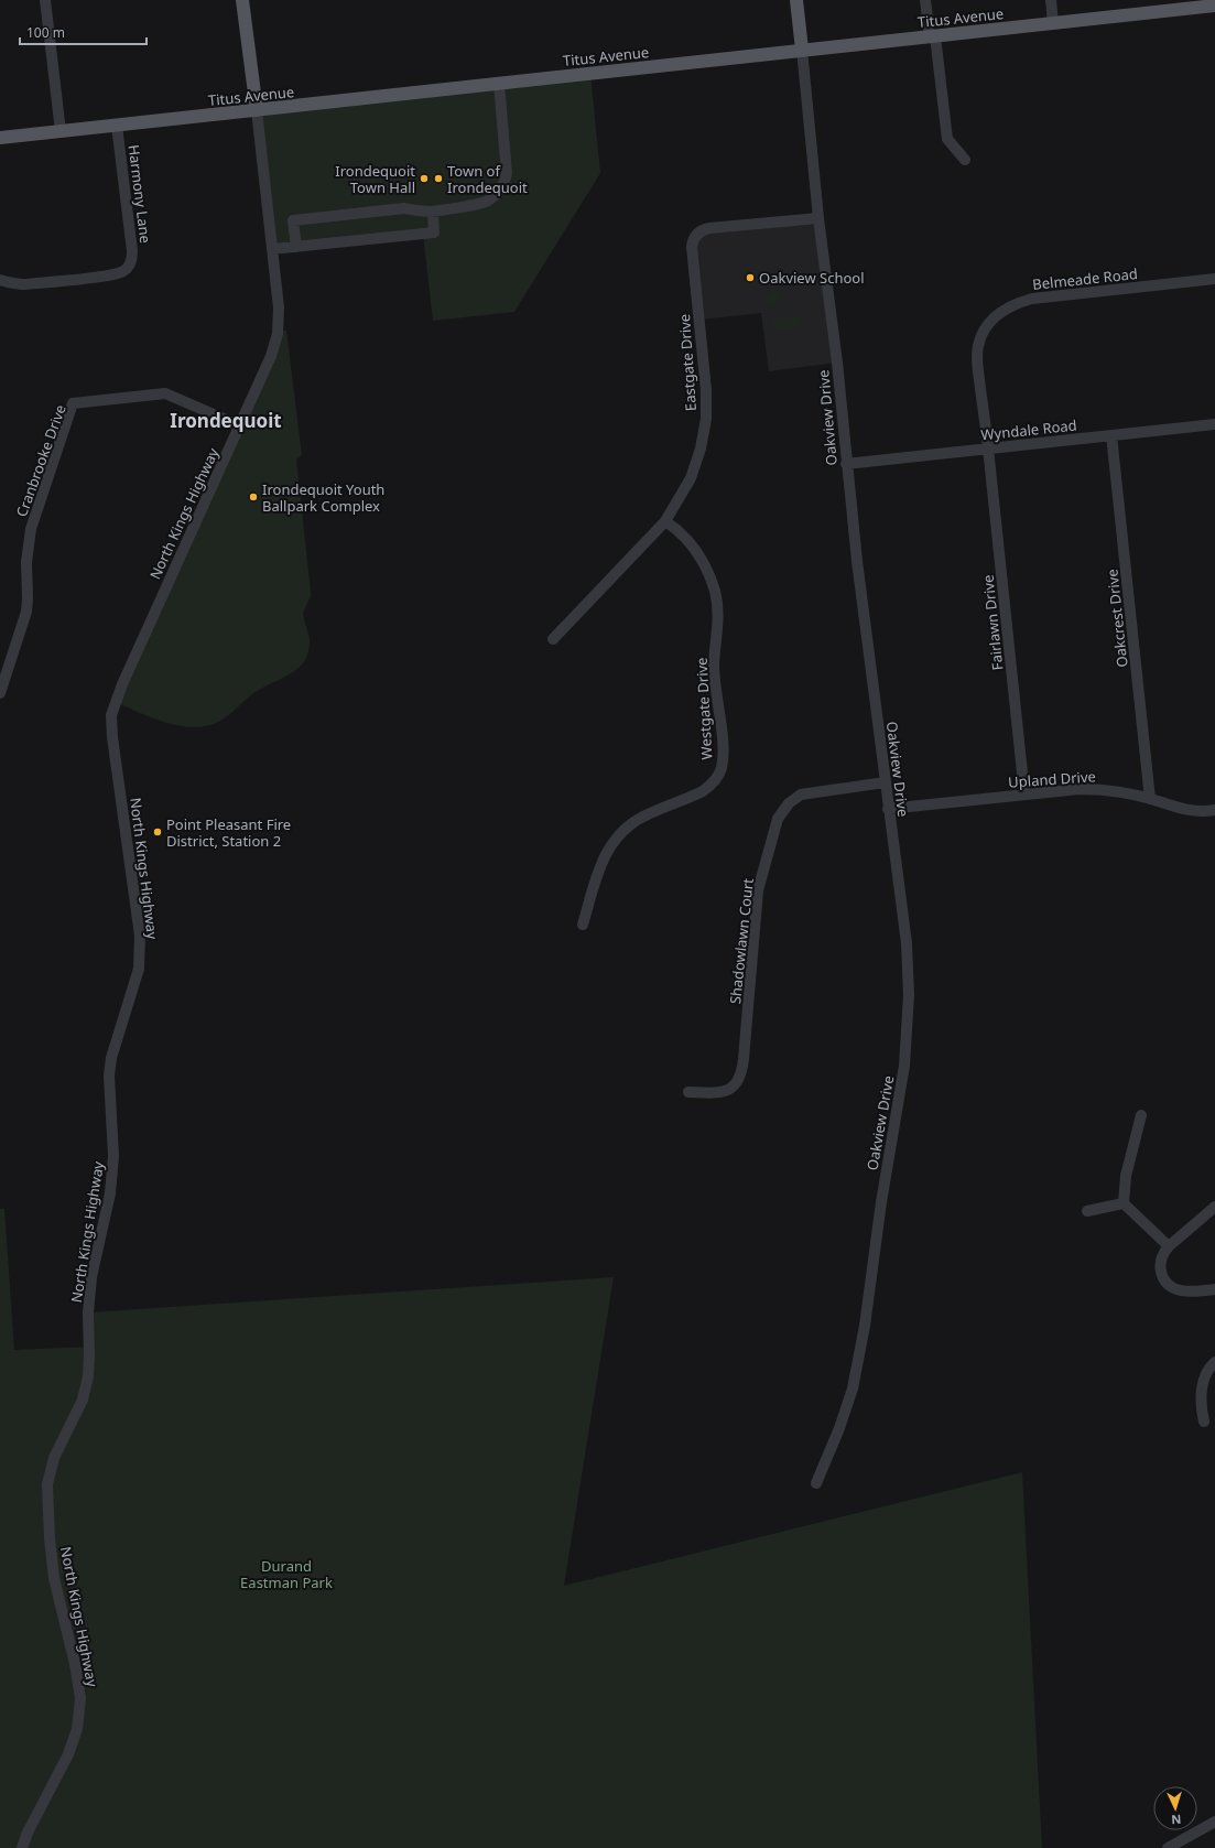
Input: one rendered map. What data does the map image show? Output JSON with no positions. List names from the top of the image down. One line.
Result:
{"streets":{"main road":["Titus Avenue"],"street":["Harmony Lane","Belmeade Road","Eastgate Drive","Oakview Drive","Wyndale Road","Cranbrooke Drive","North Kings Highway","Oakcrest Drive","Fairlawn Drive","Westgate Drive","Upland Drive","Shadowlawn Court"]},"crossings":[["Titus Avenue","Harmony Lane"],["Titus Avenue","Oakview Drive"],["Titus Avenue","North Kings Highway"],["Belmeade Road","Wyndale Road"],["Belmeade Road","Fairlawn Drive"],["Eastgate Drive","Oakview Drive"],["Eastgate Drive","Westgate Drive"],["Oakview Drive","Wyndale Road"],["Oakview Drive","Upland Drive"],["Oakview Drive","Shadowlawn Court"],["Wyndale Road","Oakcrest Drive"],["Wyndale Road","Fairlawn Drive"],["Cranbrooke Drive","North Kings Highway"],["Oakcrest Drive","Upland Drive"],["Fairlawn Drive","Upland Drive"]],"districts":["Irondequoit"],"parks":["Durand Eastman Park"],"places":["Irondequoit Town Hall","Town of Irondequoit","Oakview School","Irondequoit Youth Ballpark Complex","Point Pleasant Fire District, Station 2"],"scale_bar":"100 m","north":"bottom"}
